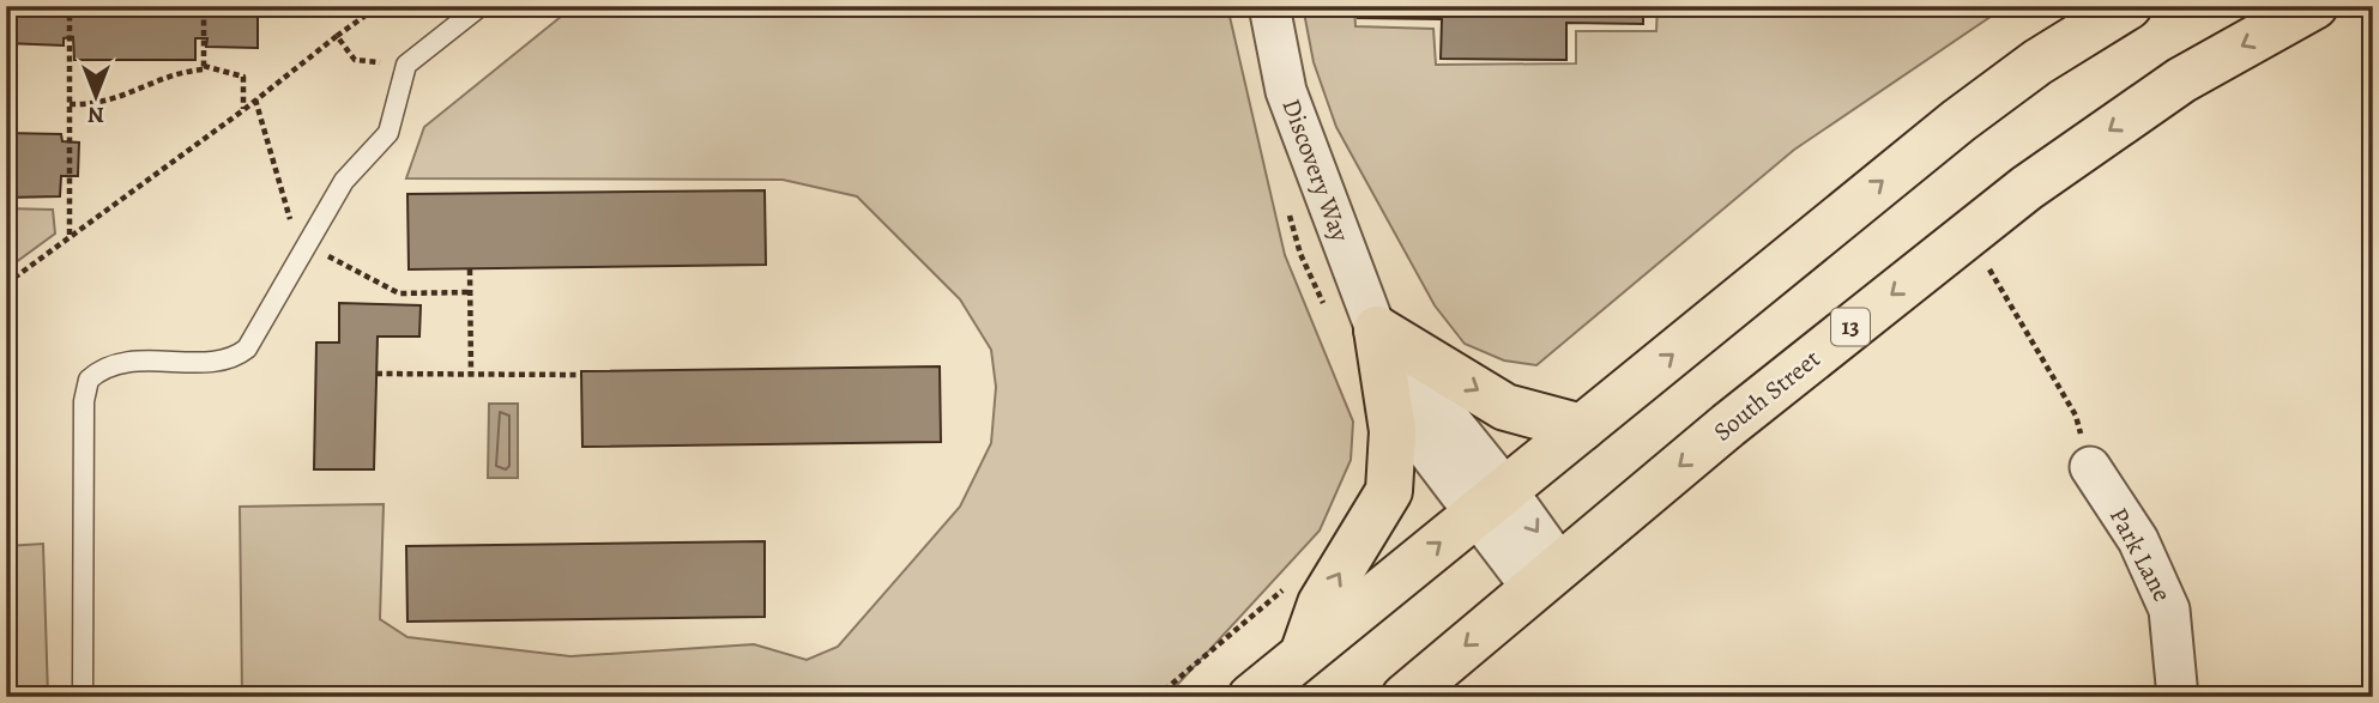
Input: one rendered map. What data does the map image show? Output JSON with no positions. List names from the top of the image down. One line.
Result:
{"streets":{"highway":["13","South Street"],"street":["Discovery Way","Park Lane"]},"crossings":[["Discovery Way","South Street"]],"north":"bottom"}
